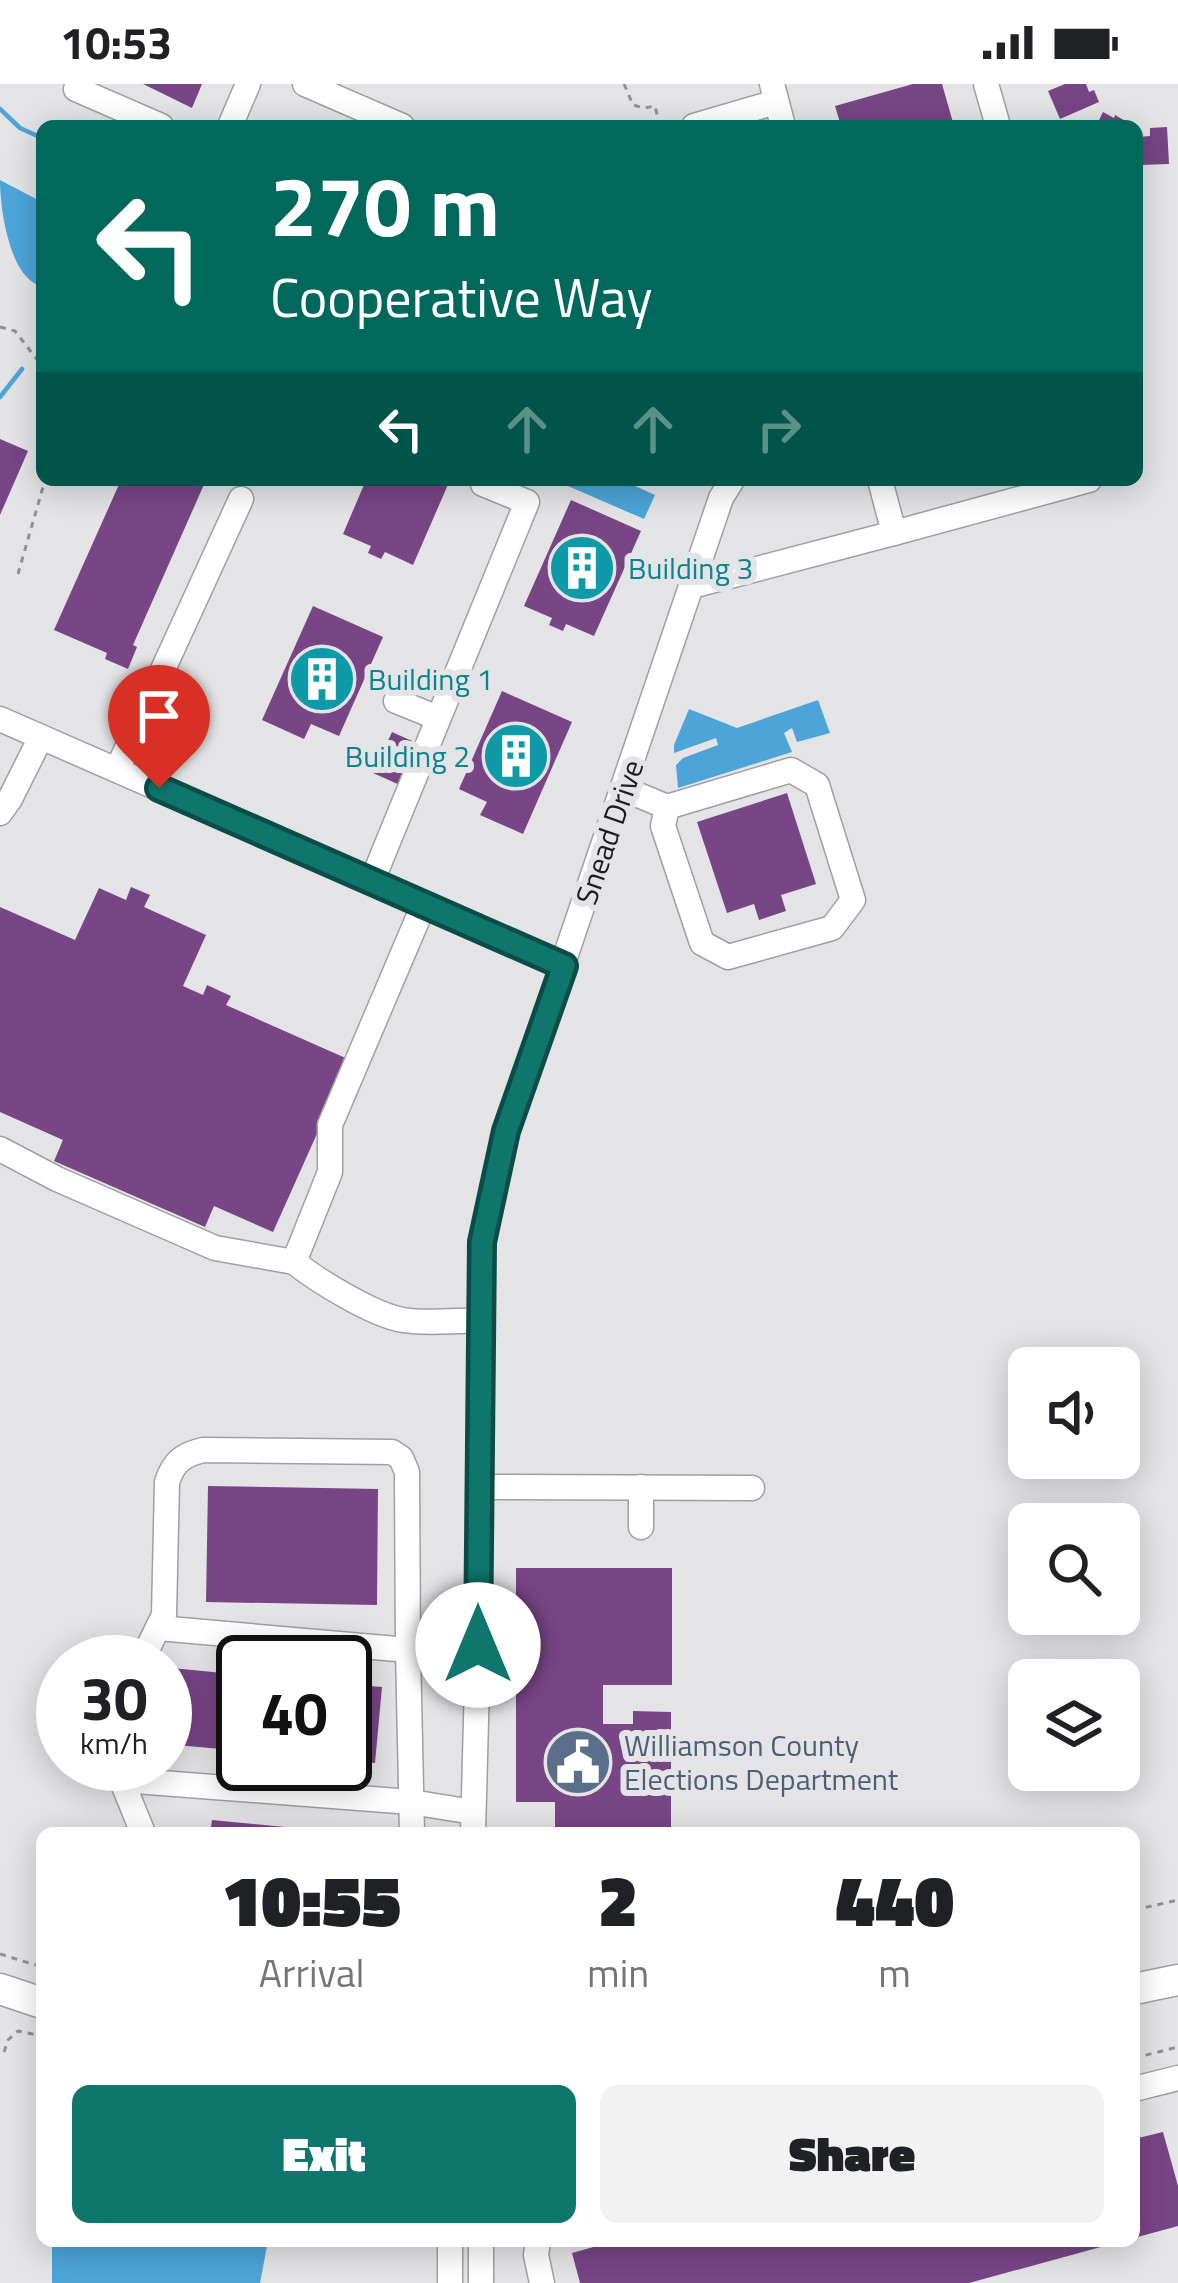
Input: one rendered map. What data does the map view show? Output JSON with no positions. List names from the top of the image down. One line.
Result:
{"streets":{"street":["Snead Drive"]},"places":{"building":["Building 3","Building 1","Building 2"],"public building":["Williamson County Elections Department"]},"page":{"status":"10:53","turn":["270 m","Cooperative Way"],"speed":"30 km/h","limit":"40","eta":["10:55","Arrival","2","min","440","m"],"buttons":["Exit","Share"]}}
